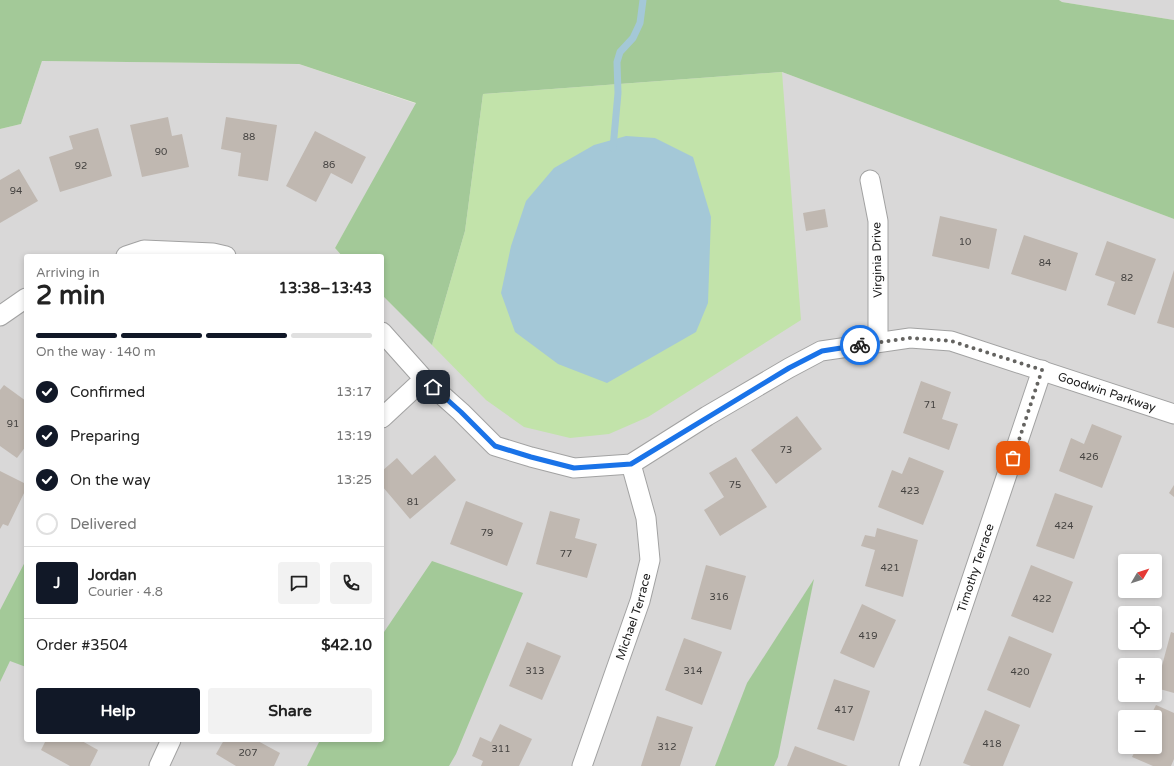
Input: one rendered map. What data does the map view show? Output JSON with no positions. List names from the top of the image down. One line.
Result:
{"streets":{"street":["Virginia Drive","Goodwin Parkway","Timothy Terrace","Michael Terrace"]},"crossings":[["Virginia Drive","Goodwin Parkway"],["Goodwin Parkway","Timothy Terrace"],["Goodwin Parkway","Michael Terrace"]],"house_numbers":["88","90","86","92","94","10","84","82","71","91","73","426","75","423","81","424","79","77","421","316","422","419","313","314","420","417","418","312","311","207"],"north":"top right","page":{"heading":["2 min","Arriving in","13:38–13:43"],"panel":["Jordan","Courier · 4.8","Order #3504","$42.10"],"bar":"On the way · 140 m","list":[["Confirmed","13:17"],["Preparing","13:19"],["On the way","13:25"],"Delivered"],"map_buttons":["+","−"],"round":"J","buttons":["Help","Share"]}}
